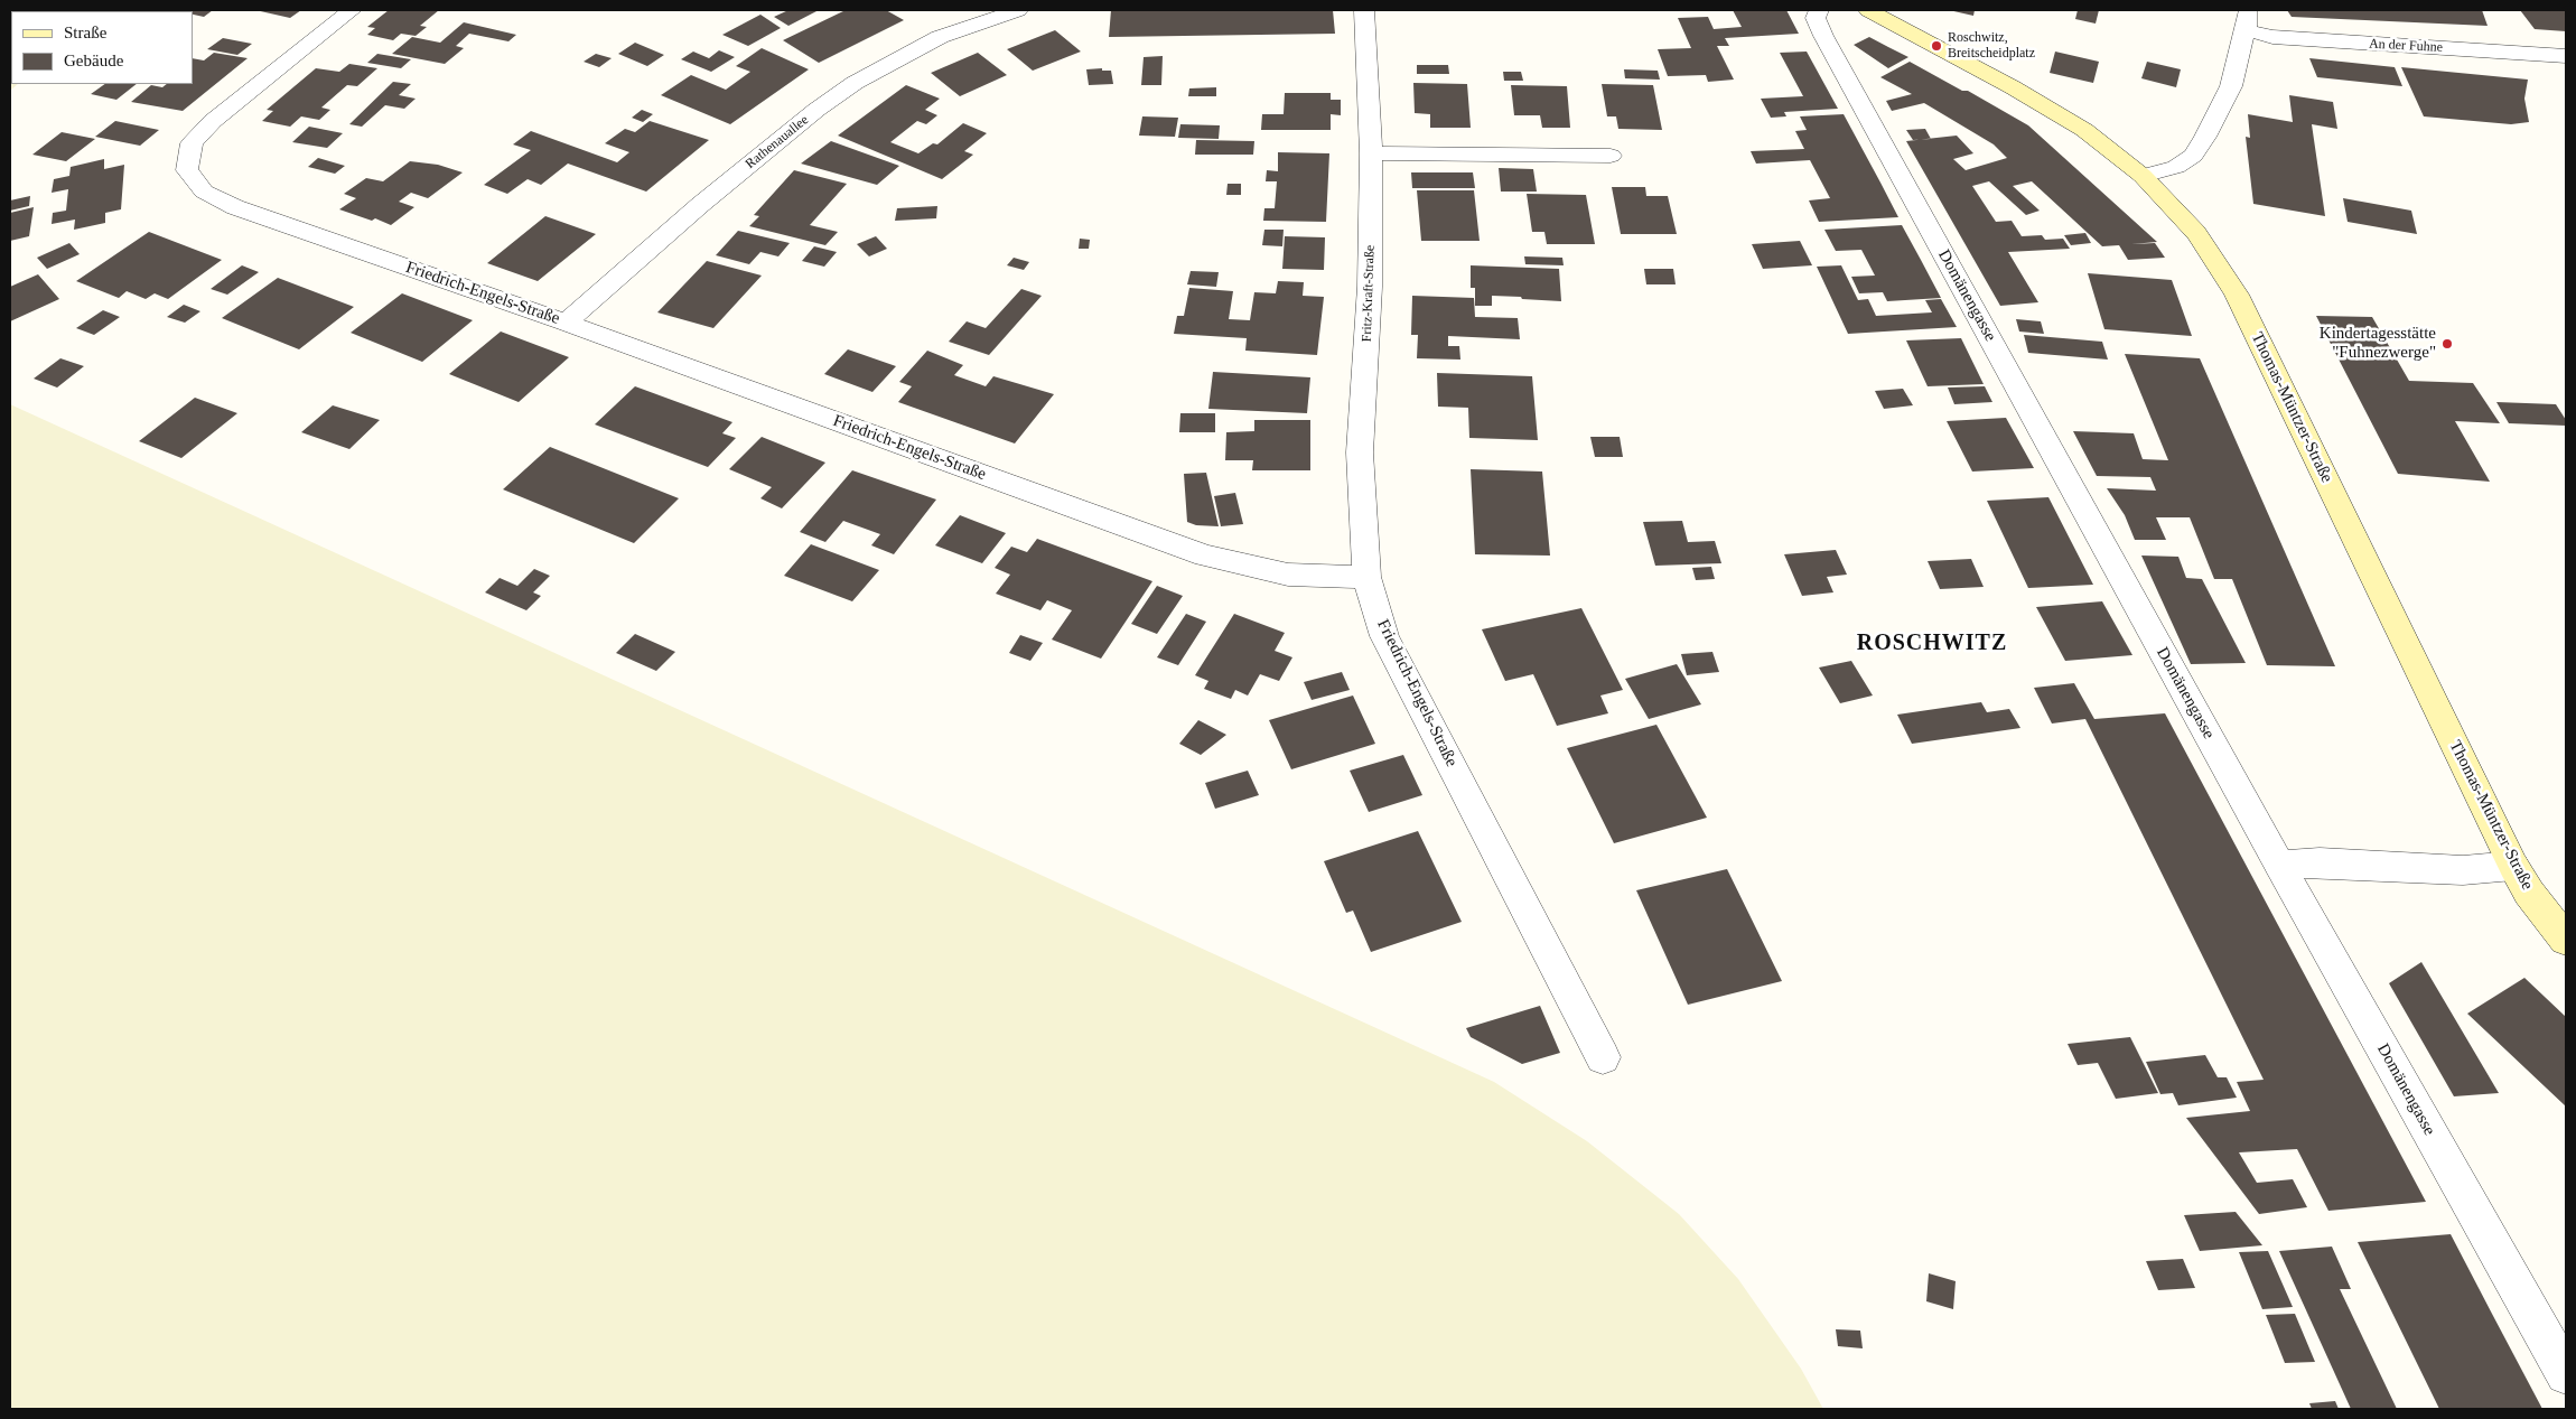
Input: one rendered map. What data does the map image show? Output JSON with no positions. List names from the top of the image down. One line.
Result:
{"streets":{"main road":["Thomas-Müntzer-Straße"],"street":["An der Fuhne","Rathenauallee","Friedrich-Engels-Straße","Fritz-Kraft-Straße","Domänengasse"]},"crossings":[["Rathenauallee","Friedrich-Engels-Straße"],["Friedrich-Engels-Straße","Fritz-Kraft-Straße"]],"districts":["ROSCHWITZ"],"places":["Roschwitz, Breitscheidplatz","Kindertagesstätte \"Fuhnezwerge\""],"legend":["Straße","Gebäude"]}
